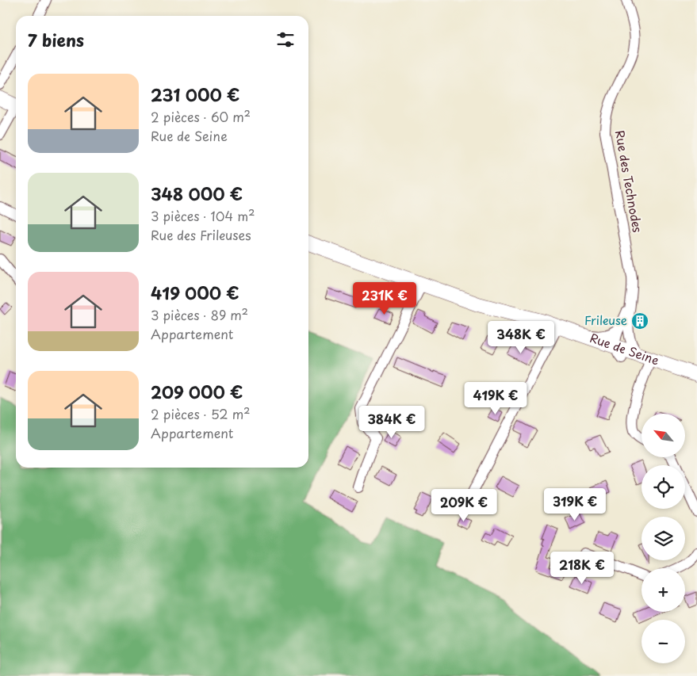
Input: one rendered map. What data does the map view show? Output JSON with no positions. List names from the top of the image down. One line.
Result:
{"streets":{"street":["Rue des Technodes","Rue de Seine"]},"crossings":[["Rue des Technodes","Rue de Seine"]],"places":{"building":["Frileuse"]},"north":"top left","page":{"heading":"7 biens","list":[{"name":"231 000 €","note":"2 pièces · 60 m² · Rue de Seine"},{"name":"348 000 €","note":"3 pièces · 104 m² · Rue des Frileuses"},{"name":"419 000 €","note":"3 pièces · 89 m² · Appartement"},{"name":"209 000 €","note":"2 pièces · 52 m² · Appartement"}],"price":["231K €","348K €","419K €","384K €","319K €","209K €","218K €"],"map_buttons":["+","−"]}}
